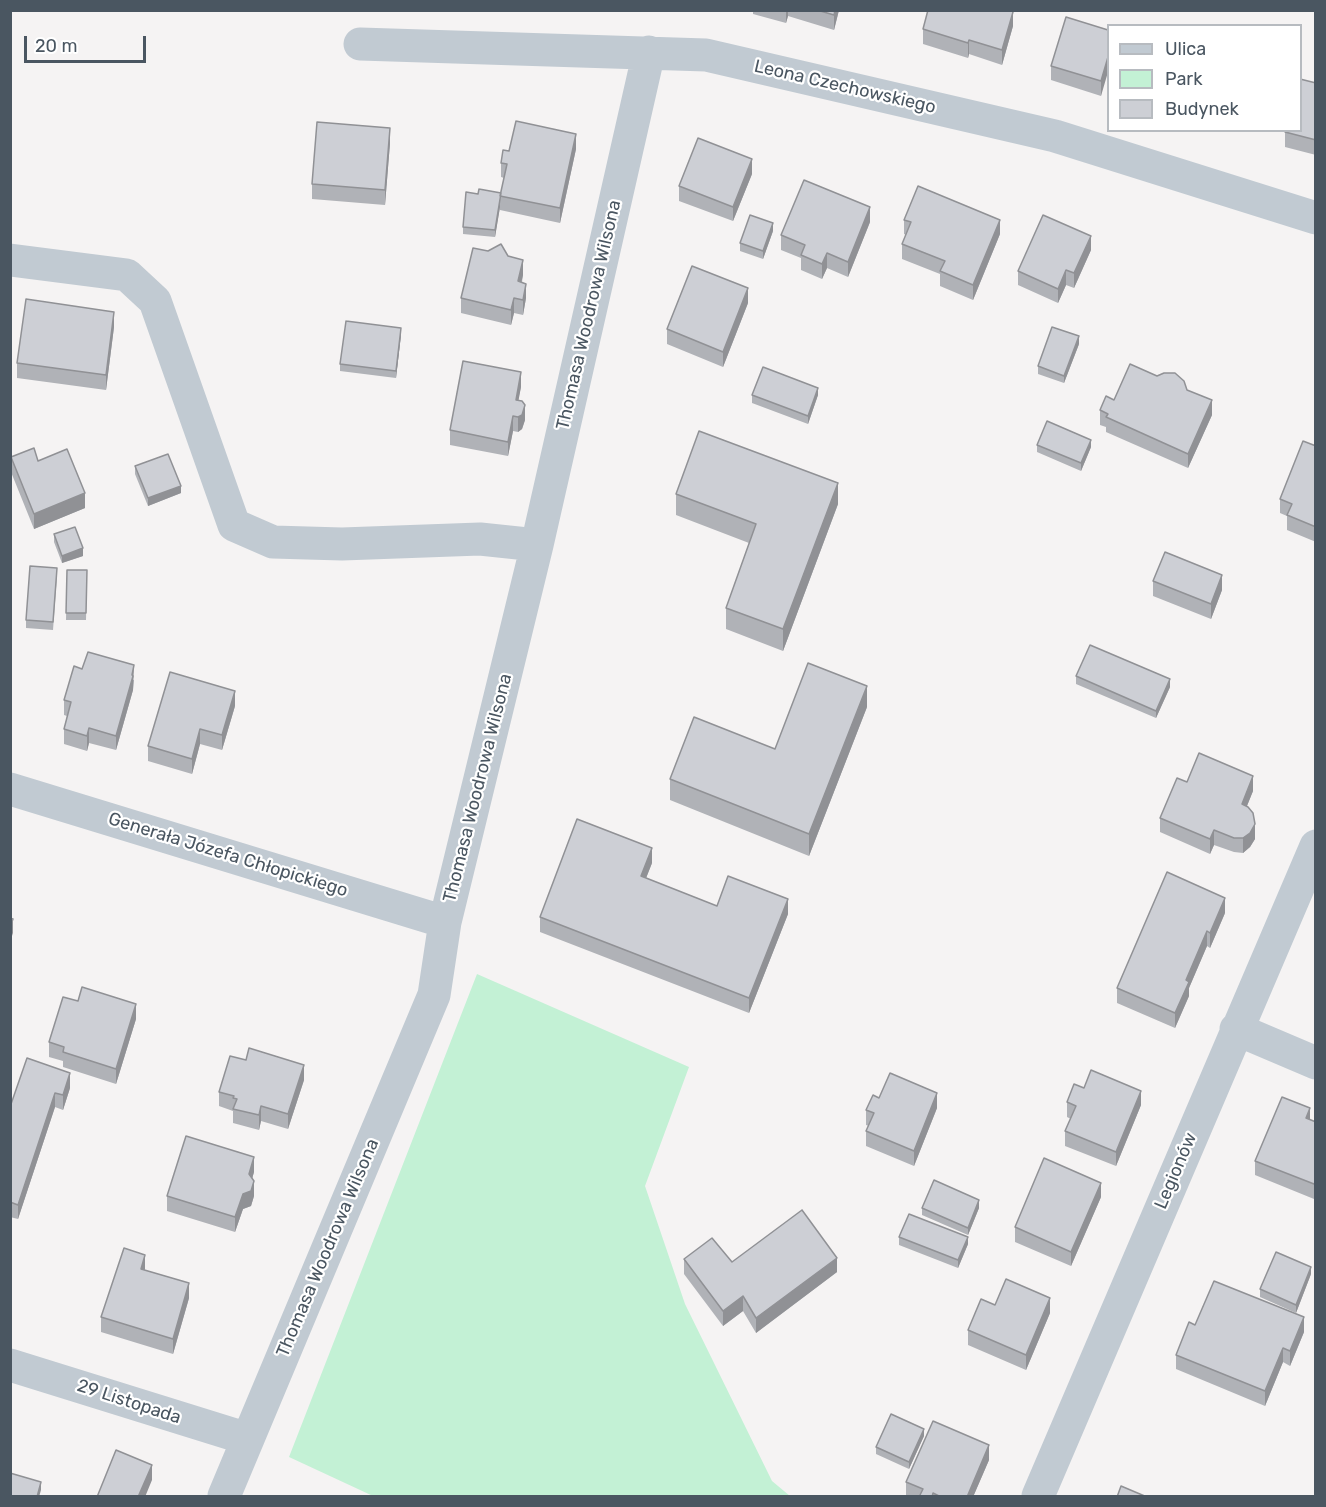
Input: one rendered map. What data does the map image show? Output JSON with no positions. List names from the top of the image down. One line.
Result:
{"streets":{"street":["Leona Czechowskiego","Thomasa Woodrowa Wilsona","Generała Józefa Chłopickiego","Legionów","29 Listopada"]},"crossings":[["Leona Czechowskiego","Thomasa Woodrowa Wilsona"],["Thomasa Woodrowa Wilsona","Generała Józefa Chłopickiego"],["Thomasa Woodrowa Wilsona","29 Listopada"]],"legend":["Ulica","Park","Budynek"],"scale_bar":"20 m"}
